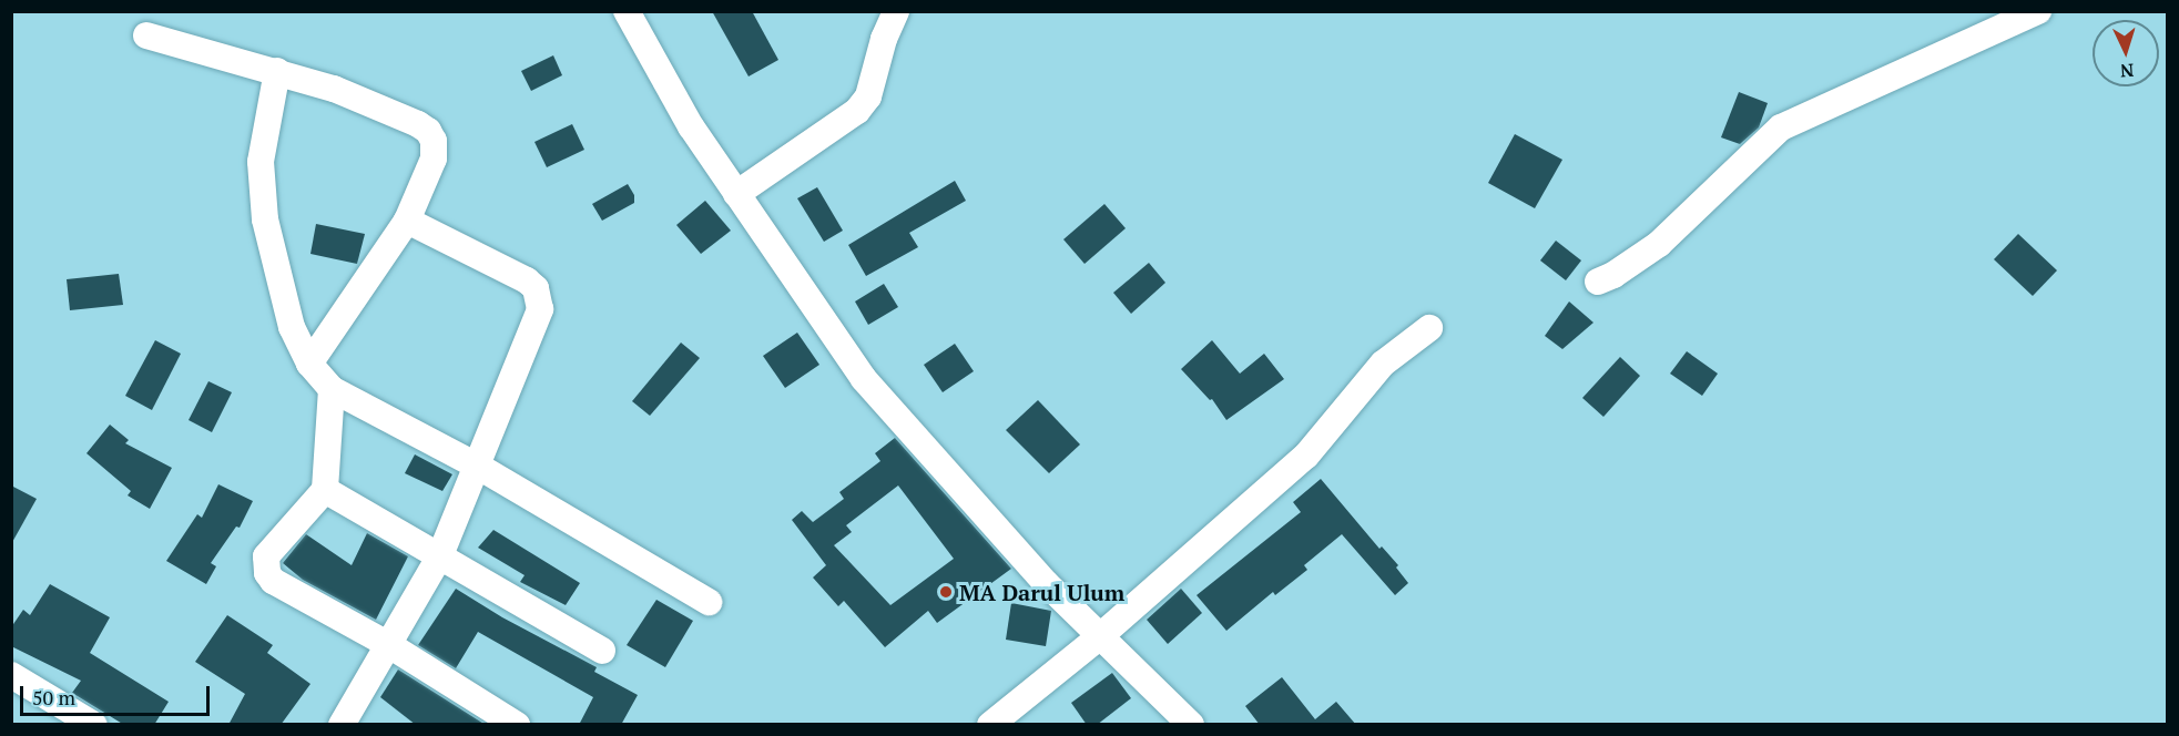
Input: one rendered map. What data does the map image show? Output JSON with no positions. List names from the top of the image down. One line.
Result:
{"places":["MA Darul Ulum"],"scale_bar":"50 m","north":"bottom"}
